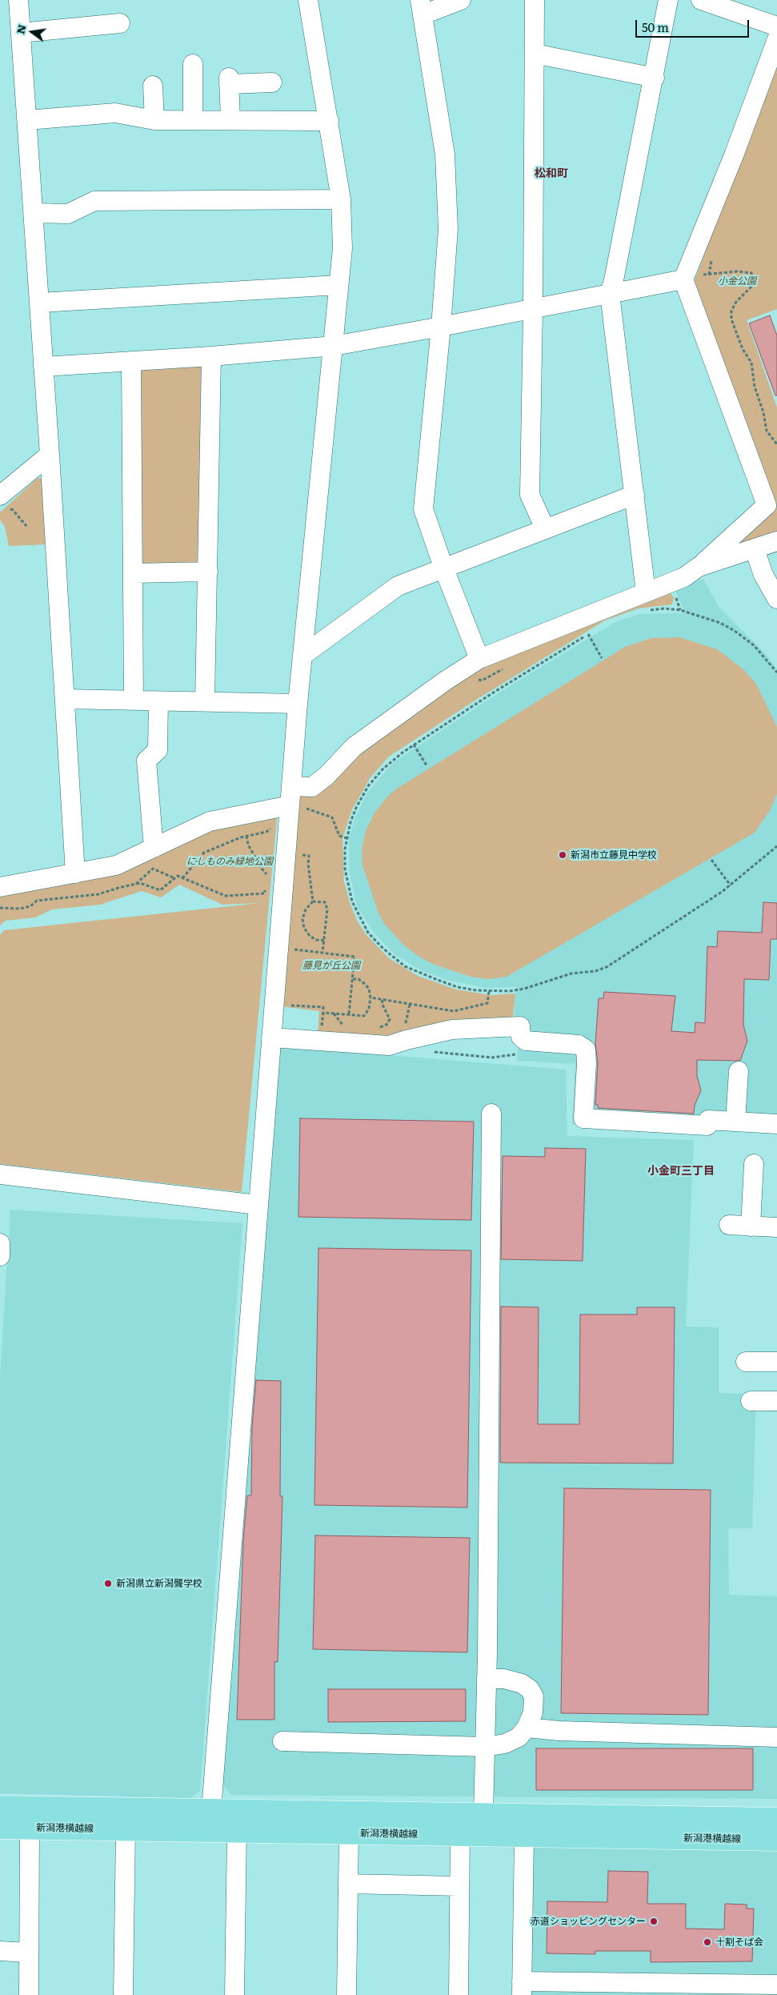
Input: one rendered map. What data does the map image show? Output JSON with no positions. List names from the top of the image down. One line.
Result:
{"streets":{"main road":["新潟港横越線"]},"districts":["松和町","小金町三丁目"],"parks":["小金公園","にしものみ緑地公園","藤見が丘公園"],"places":["新潟市立藤見中学校","新潟県立新潟聾学校","赤道ショッピングセンター","十割そば会"],"scale_bar":"50 m","north":"left"}
